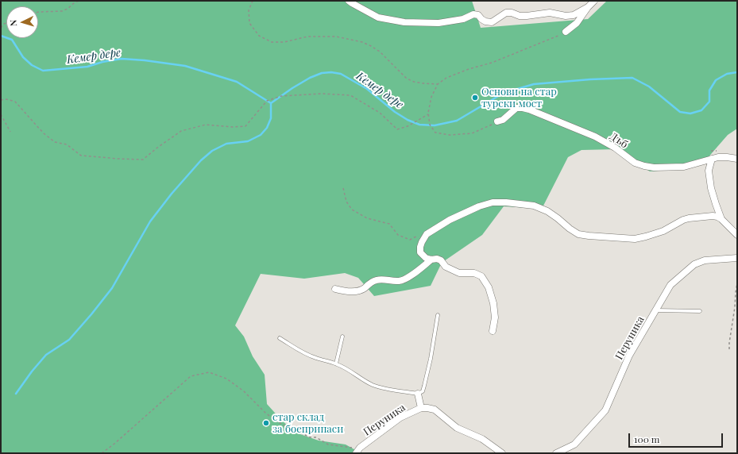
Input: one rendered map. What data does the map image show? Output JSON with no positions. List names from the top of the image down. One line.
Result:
{"streets":{"street":["Дъб","Перуника"]},"water":["Кемер дере"],"places":["Основи на стар турски мост","стар склад за боеприпаси"],"scale_bar":"100 m","north":"left"}
